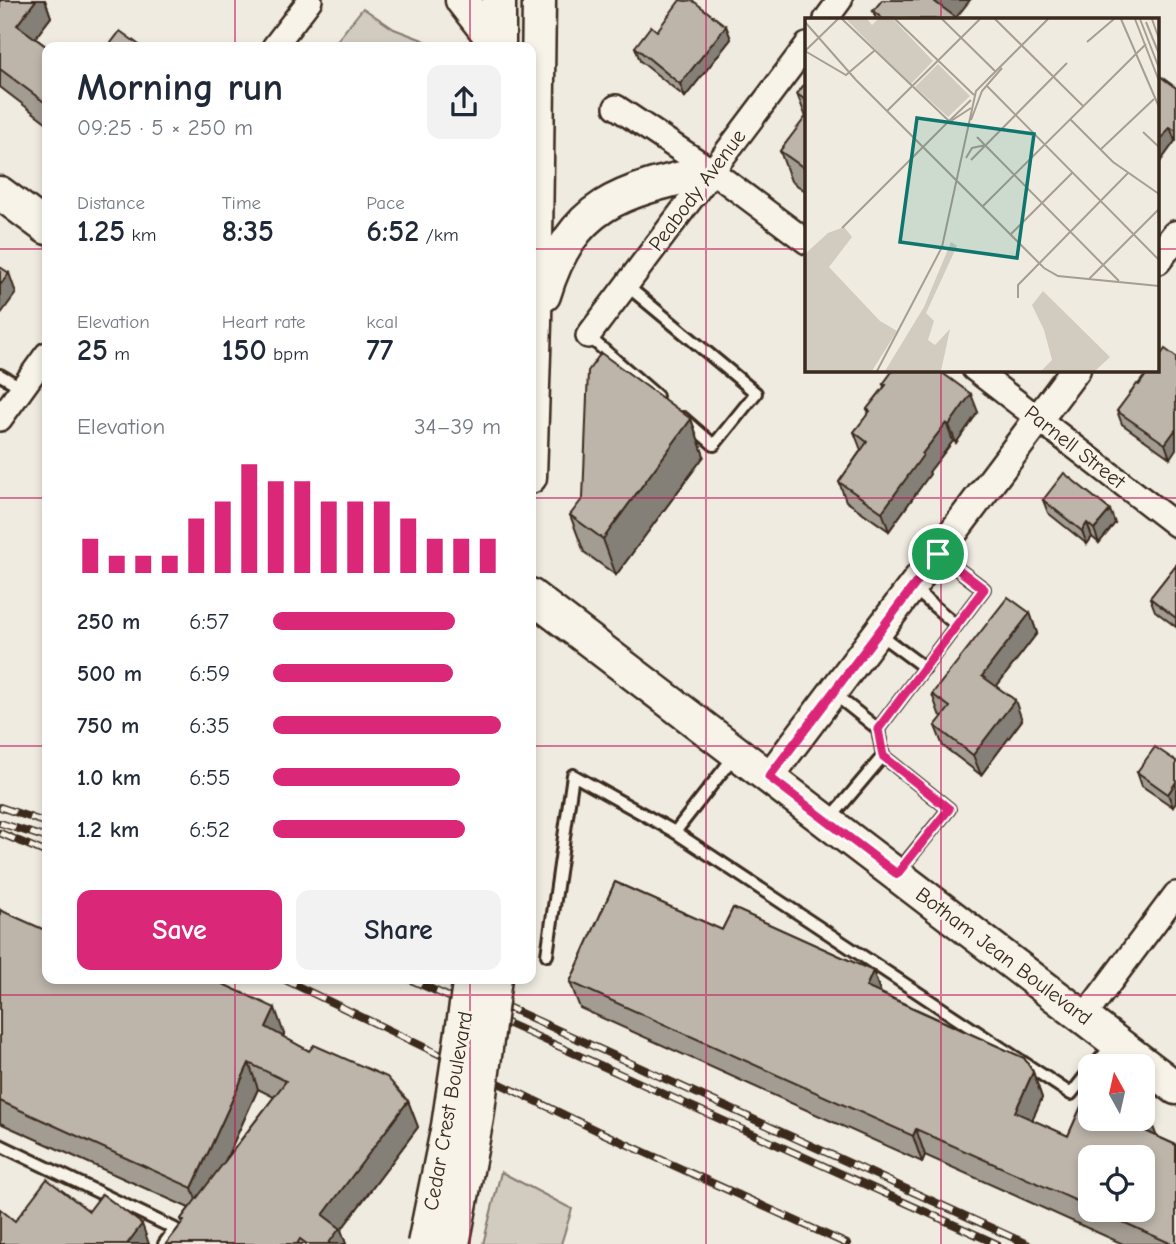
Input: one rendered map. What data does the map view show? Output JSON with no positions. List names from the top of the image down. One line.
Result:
{"streets":{"main road":["Botham Jean Boulevard","Cedar Crest Boulevard"],"street":["Peabody Avenue","Parnell Street"]},"north":"top","page":{"heading":["Morning run","09:25 · 5 × 250 m"],"stats":[["Distance","1.25 km"],["Time","8:35"],["Pace","6:52 /km"],["Elevation","25 m"],["Heart rate","150 bpm"],["kcal","77"]],"chart":["Elevation","34–39 m"],"list":[{"name":"250 m","note":"6:57"},{"name":"500 m","note":"6:59"},{"name":"750 m","note":"6:35"},{"name":"1.0 km","note":"6:55"},{"name":"1.2 km","note":"6:52"}],"buttons":["Save","Share"]}}
